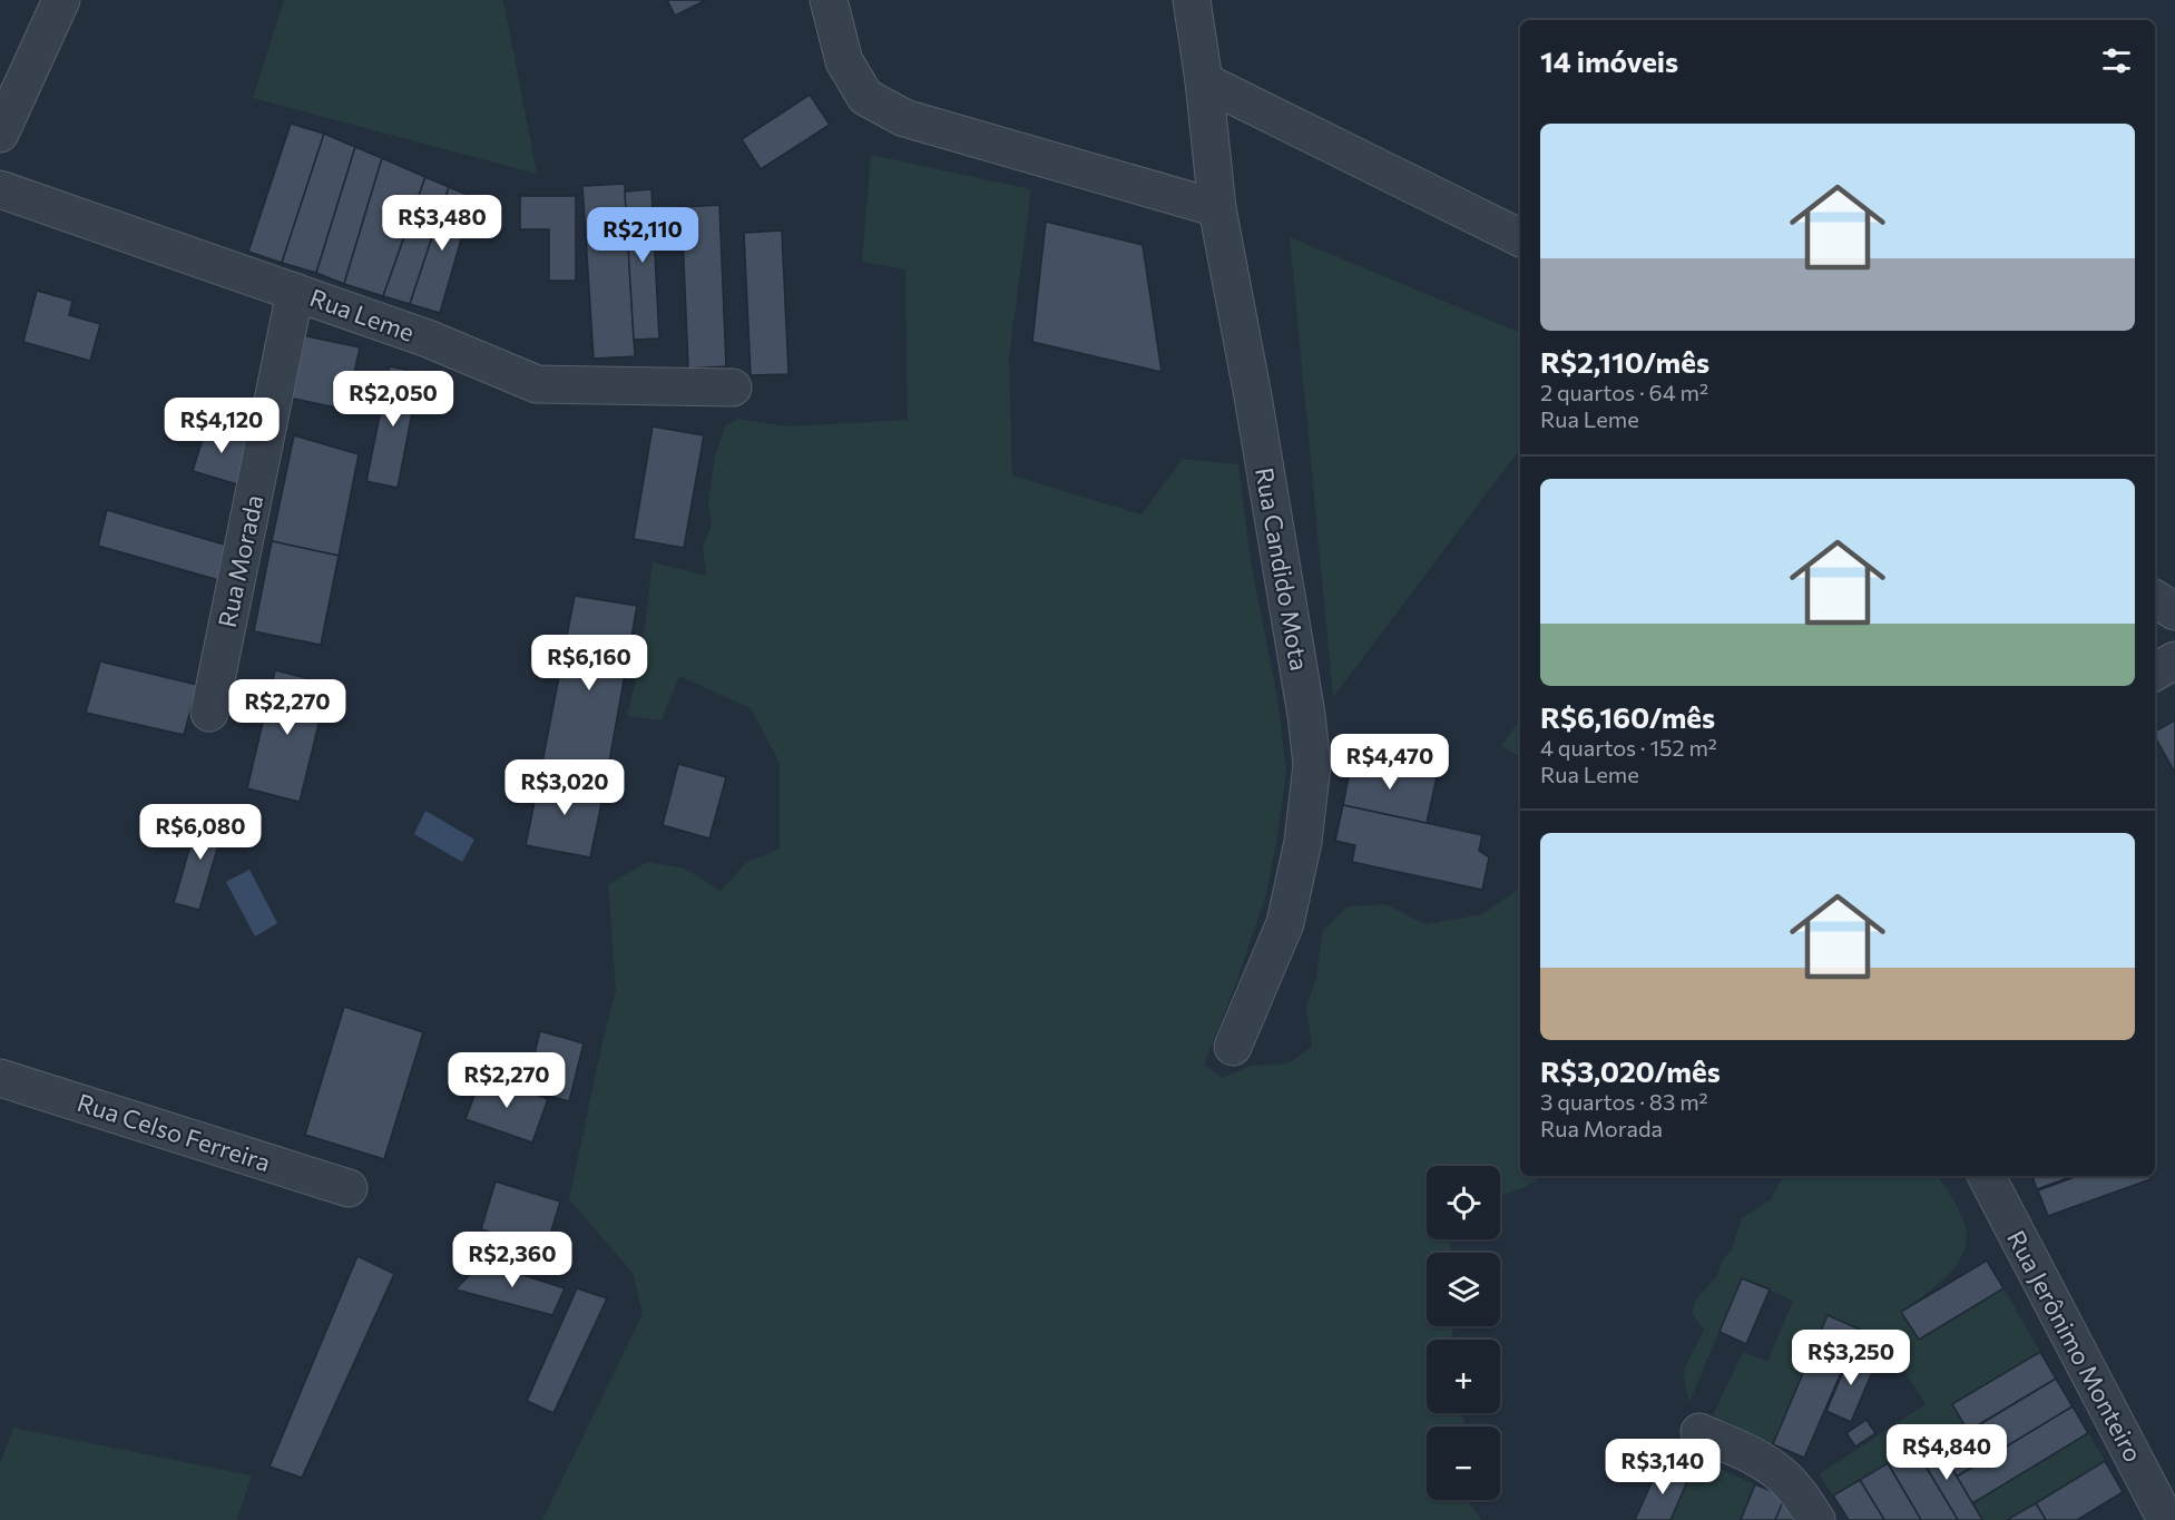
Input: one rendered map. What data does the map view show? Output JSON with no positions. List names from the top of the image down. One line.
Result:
{"streets":{"street":["Rua Leme","Rua Morada","Rua Candido Mota","Rua Celso Ferreira","Rua Jerônimo Monteiro"]},"crossings":[["Rua Leme","Rua Morada"]],"page":{"heading":"14 imóveis","list":[{"name":"R$2,110/mês","note":"2 quartos · 64 m² · Rua Leme"},{"name":"R$6,160/mês","note":"4 quartos · 152 m² · Rua Leme"},{"name":"R$3,020/mês","note":"3 quartos · 83 m² · Rua Morada"}],"price":["R$3,480","R$2,110","R$2,050","R$4,120","R$6,160","R$2,270","R$4,470","R$3,020","R$6,080","R$2,270","R$2,360","R$3,250","R$4,840","R$3,140"],"map_buttons":["+","−"]}}
